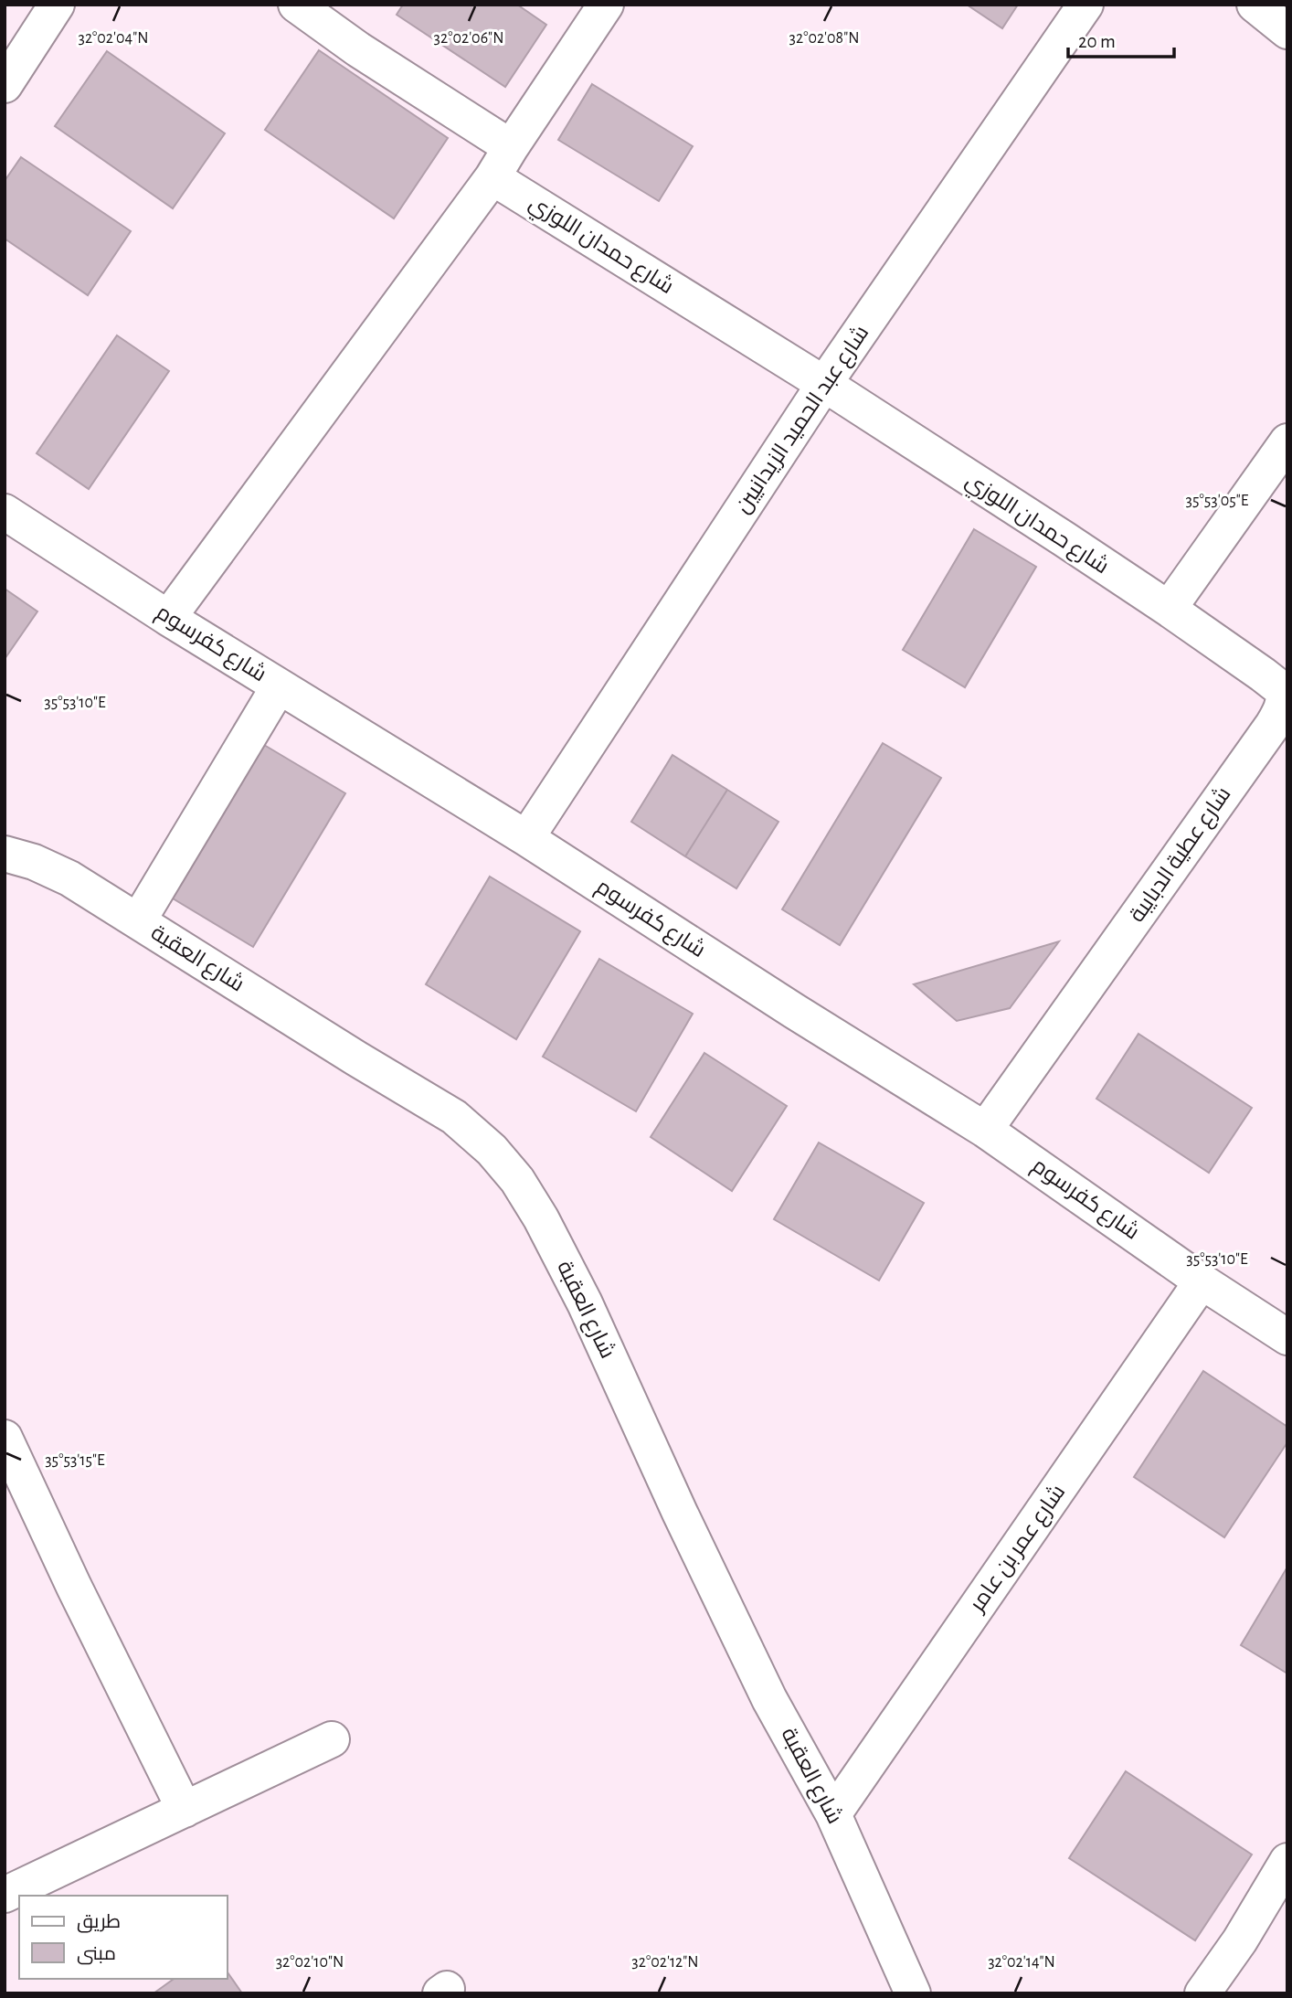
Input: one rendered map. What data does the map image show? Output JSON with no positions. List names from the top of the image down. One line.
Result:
{"streets":{"street":["شارع حمدان اللوزي","شارع عبد الحميد الزيدانيين","شارع كفرسوم","شارع عطية الدبايبة","شارع العقبة","شارع عمر بن عامر"]},"crossings":[["شارع حمدان اللوزي","شارع عبد الحميد الزيدانيين"],["شارع حمدان اللوزي","شارع عطية الدبايبة"],["شارع عبد الحميد الزيدانيين","شارع كفرسوم"],["شارع كفرسوم","شارع عطية الدبايبة"],["شارع كفرسوم","شارع عمر بن عامر"],["شارع العقبة","شارع عمر بن عامر"]],"legend":["طريق","مبنى"],"scale_bar":"20 m","coordinates":["32°02'04\"N","32°02'06\"N","32°02'08\"N","35°53'05\"E","35°53'10\"E","35°53'15\"E","32°02'10\"N","32°02'12\"N","32°02'14\"N"]}
